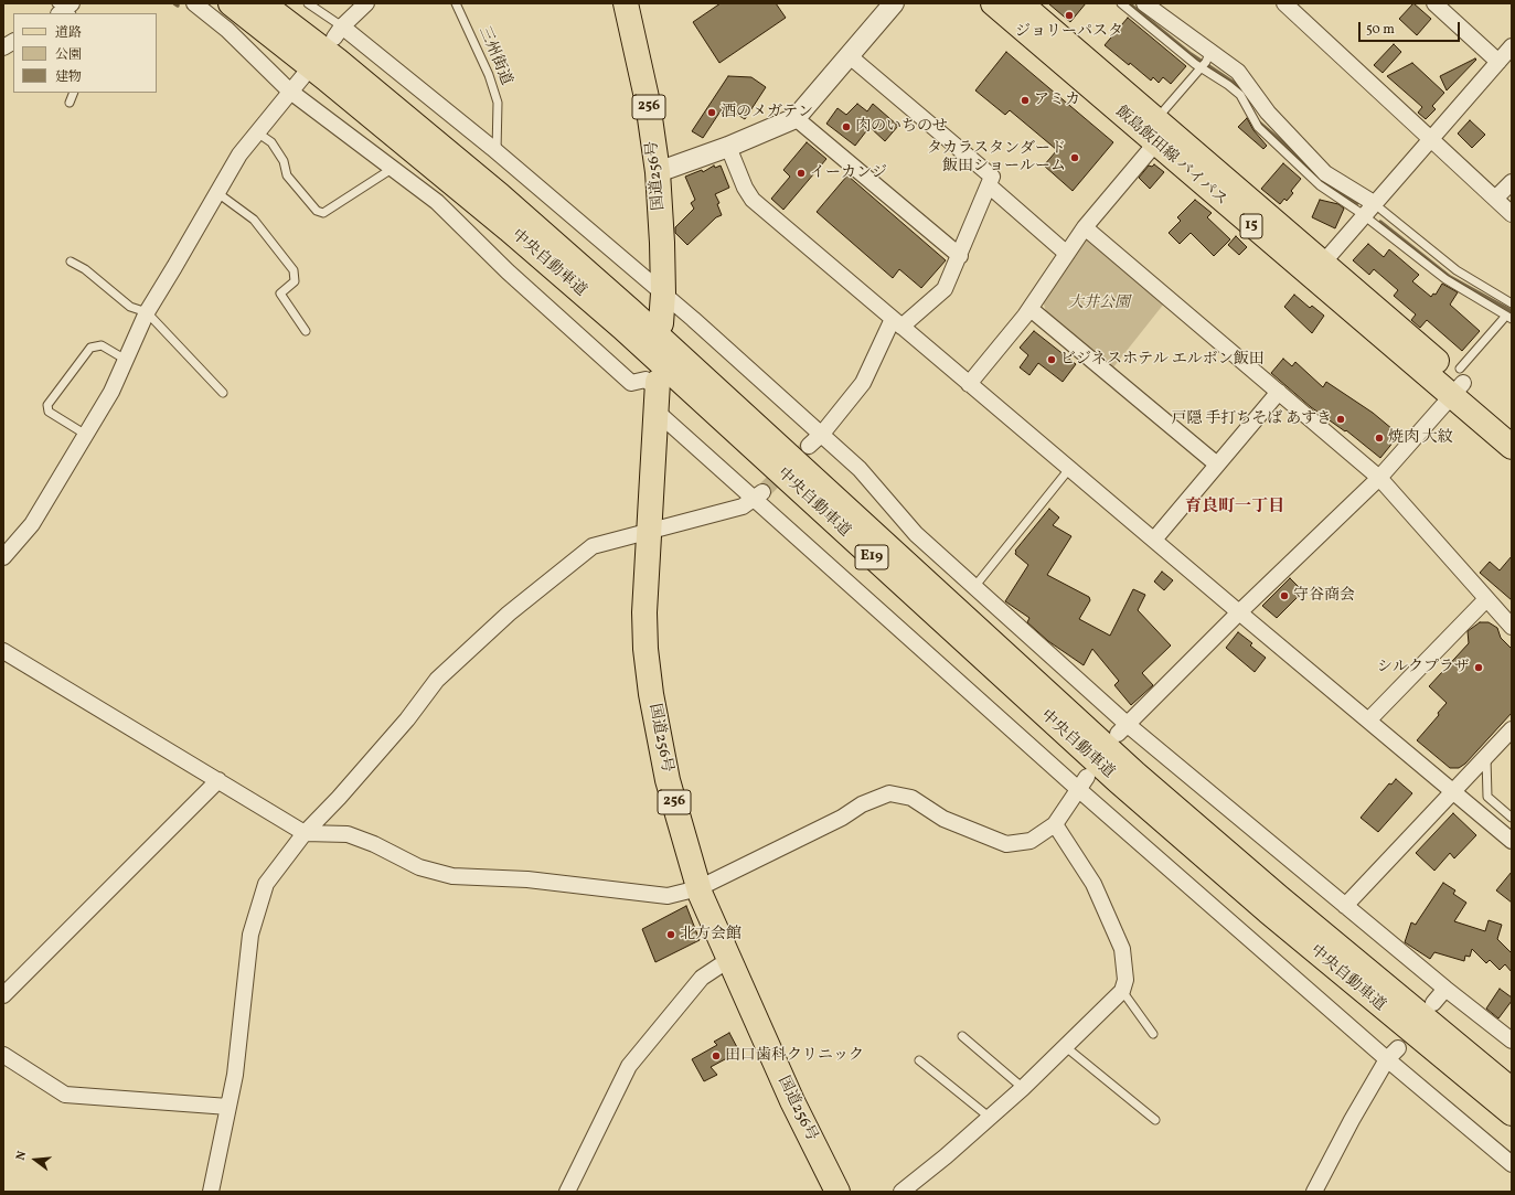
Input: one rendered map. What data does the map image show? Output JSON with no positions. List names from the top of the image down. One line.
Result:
{"streets":{"main road":["256","飯島飯田線 バイパス","国道256号","15","中央自動車道","E19"],"lane":["三州街道"]},"districts":["育良町一丁目"],"parks":["大井公園"],"places":["ジョリーパスタ","アミカ","酒のメガテン","肉のいちのせ","タカラスタンダード 飯田ショールーム","イーカンジ","ビジネスホテル エルボン飯田","戸隠 手打ちそば あすき","焼肉 大紋","守谷商会","シルクプラザ","北方会館","田口歯科クリニック"],"legend":["道路","公園","建物"],"scale_bar":"50 m","north":"left"}
